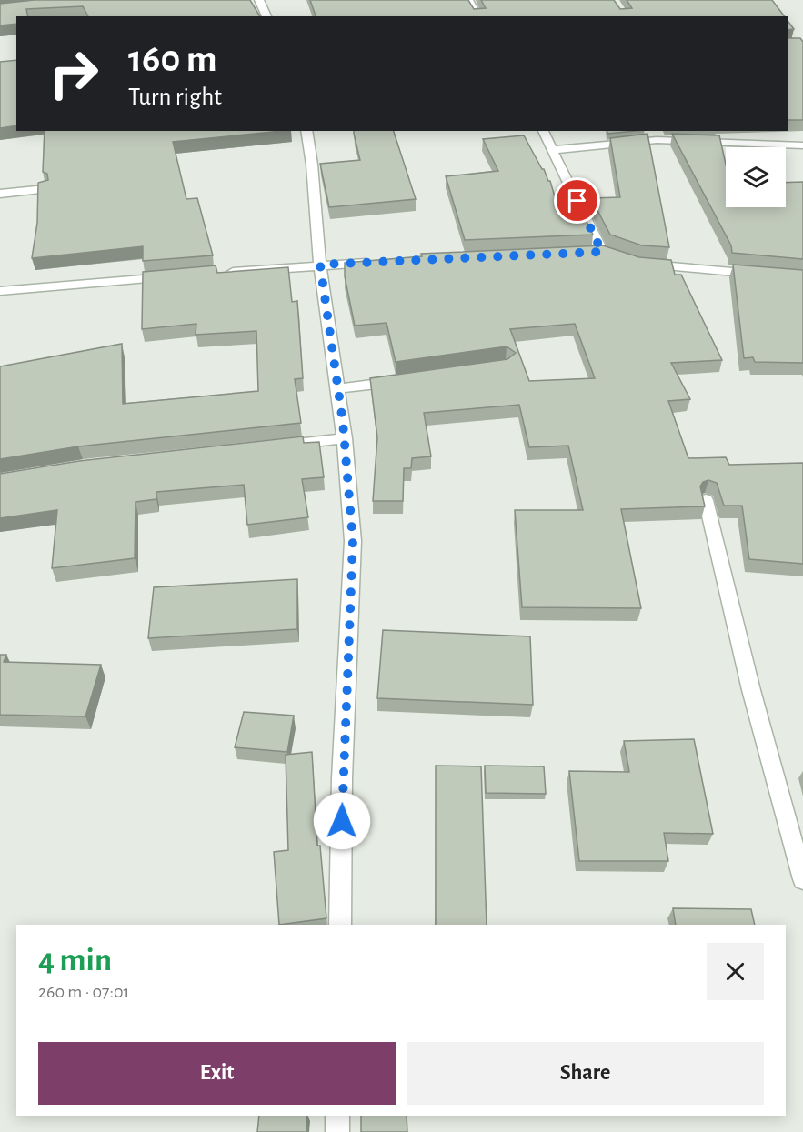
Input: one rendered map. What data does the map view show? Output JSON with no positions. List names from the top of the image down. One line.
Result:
{"page":{"turn":["160 m","Turn right"],"heading":["4 min","260 m · 07:01"],"buttons":["Exit","Share"]}}
